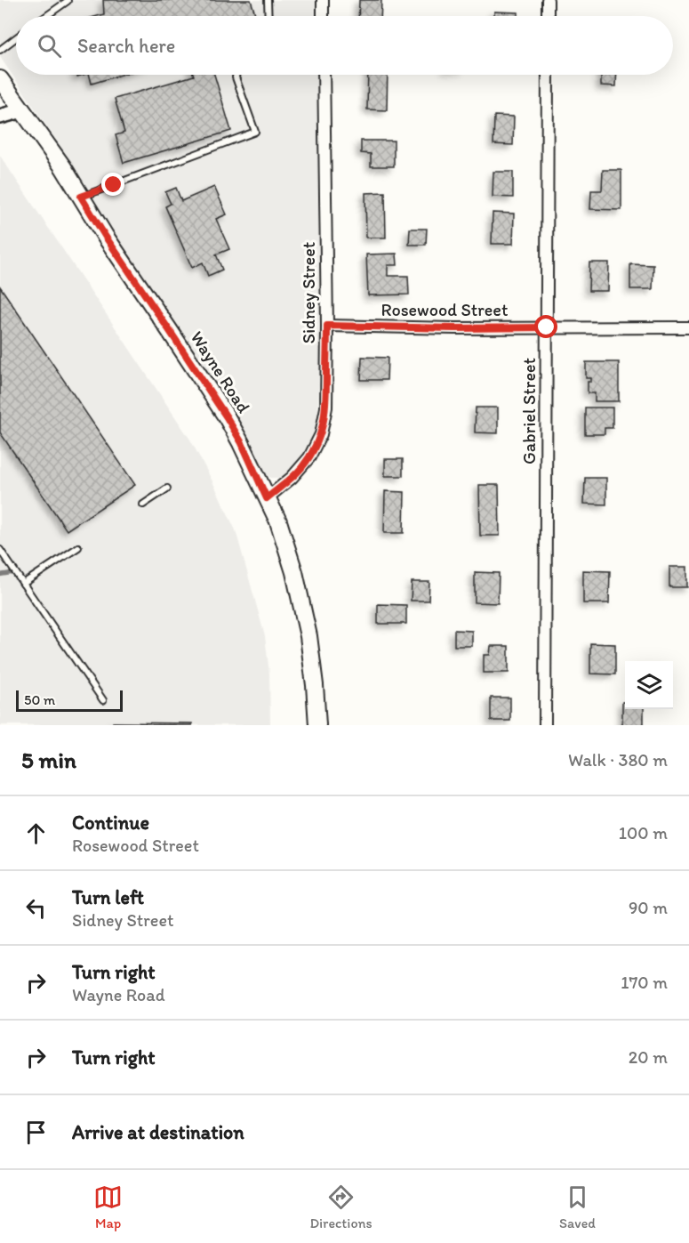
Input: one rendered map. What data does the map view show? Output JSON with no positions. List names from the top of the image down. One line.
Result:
{"streets":{"main road":["Wayne Road"],"street":["Sidney Street","Rosewood Street","Gabriel Street"]},"crossings":[["Sidney Street","Rosewood Street"],["Sidney Street","Wayne Road"],["Rosewood Street","Gabriel Street"]],"scale_bar":"50 m","page":{"search":"Search here","scale":"50 m","heading":["5 min","Walk · 380 m"],"list":[["Continue","Rosewood Street","100 m"],["Turn left","Sidney Street","90 m"],["Turn right","Wayne Road","170 m"],["Turn right","20 m"],"Arrive at destination"],"nav":["Map","Directions","Saved"]}}
